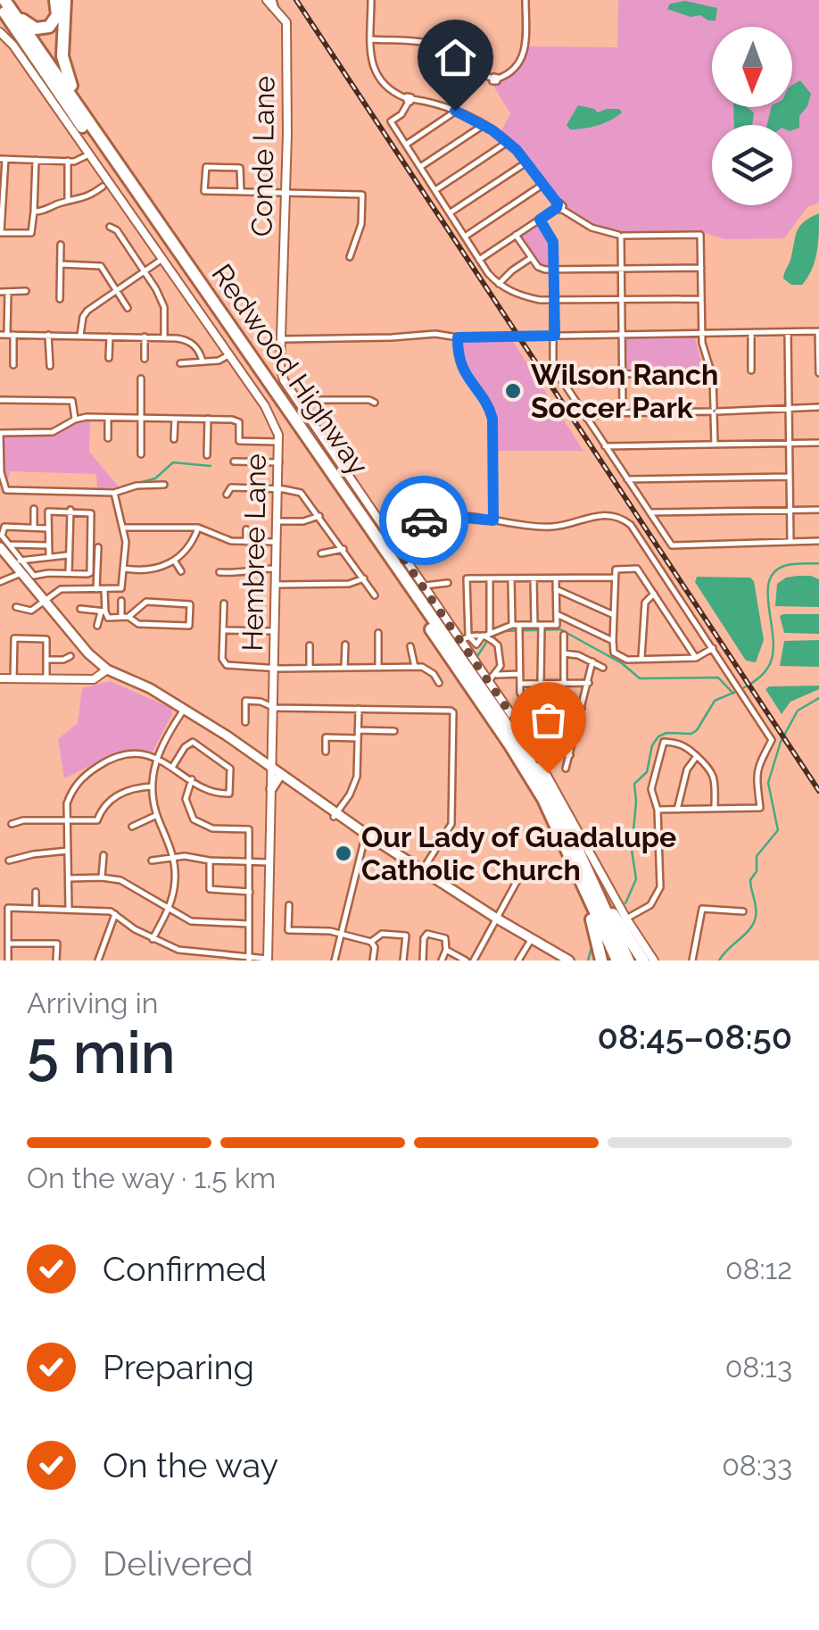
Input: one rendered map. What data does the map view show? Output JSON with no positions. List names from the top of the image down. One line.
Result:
{"streets":{"highway":["Redwood Highway"],"street":["Conde Lane","Hembree Lane"]},"places":["Wilson Ranch Soccer Park","Our Lady of Guadalupe Catholic Church"],"north":"bottom","page":{"heading":["5 min","Arriving in","08:45–08:50"],"bar":"On the way · 1.5 km","list":[["Confirmed","08:12"],["Preparing","08:13"],["On the way","08:33"],"Delivered"]}}
